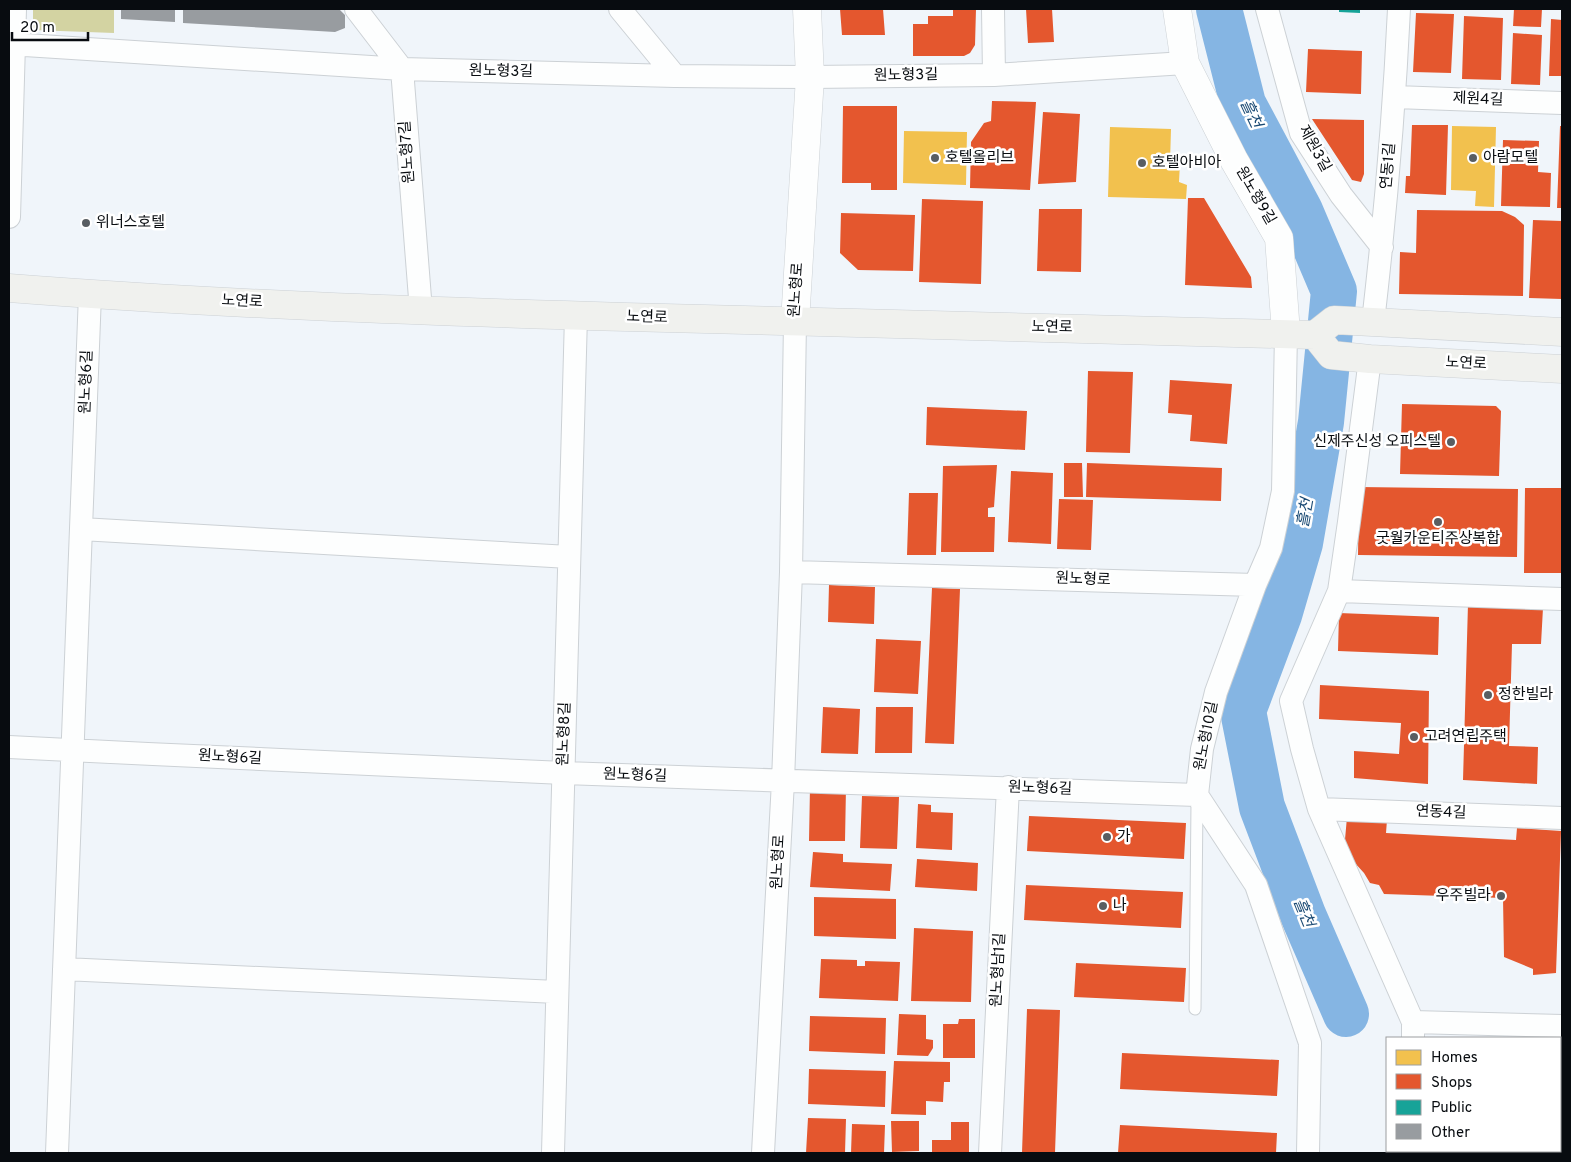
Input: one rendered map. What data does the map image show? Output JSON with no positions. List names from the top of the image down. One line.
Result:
{"streets":{"main road":["노연로"],"street":["원노형3길","제원4길","제원3길","원노형7길","연동1길","원노형9길","원노형로","원노형6길","원노형8길","원노형10길","연동4길","원노형남1길"]},"crossings":[["원노형3길","원노형7길"],["원노형3길","원노형9길"],["원노형3길","원노형로"],["제원4길","연동1길"],["제원3길","연동1길"],["원노형7길","노연로"],["원노형9길","노연로"],["원노형9길","원노형10길"],["원노형로","노연로"],["원노형로","원노형6길"],["원노형로","원노형10길"],["노연로","원노형6길"],["노연로","원노형8길"],["노연로","원노형10길"],["원노형6길","원노형8길"],["원노형6길","원노형10길"],["원노형6길","원노형남1길"]],"water":["흘천"],"places":["호텔올리브","아람모텔","호텔아비아","위너스호텔","신제주신성 오피스텔","굿월카운티주상복합","정한빌라","고려연립주택","가","우주빌라","나"],"legend":["Homes","Shops","Public","Other"],"scale_bar":"20 m"}
